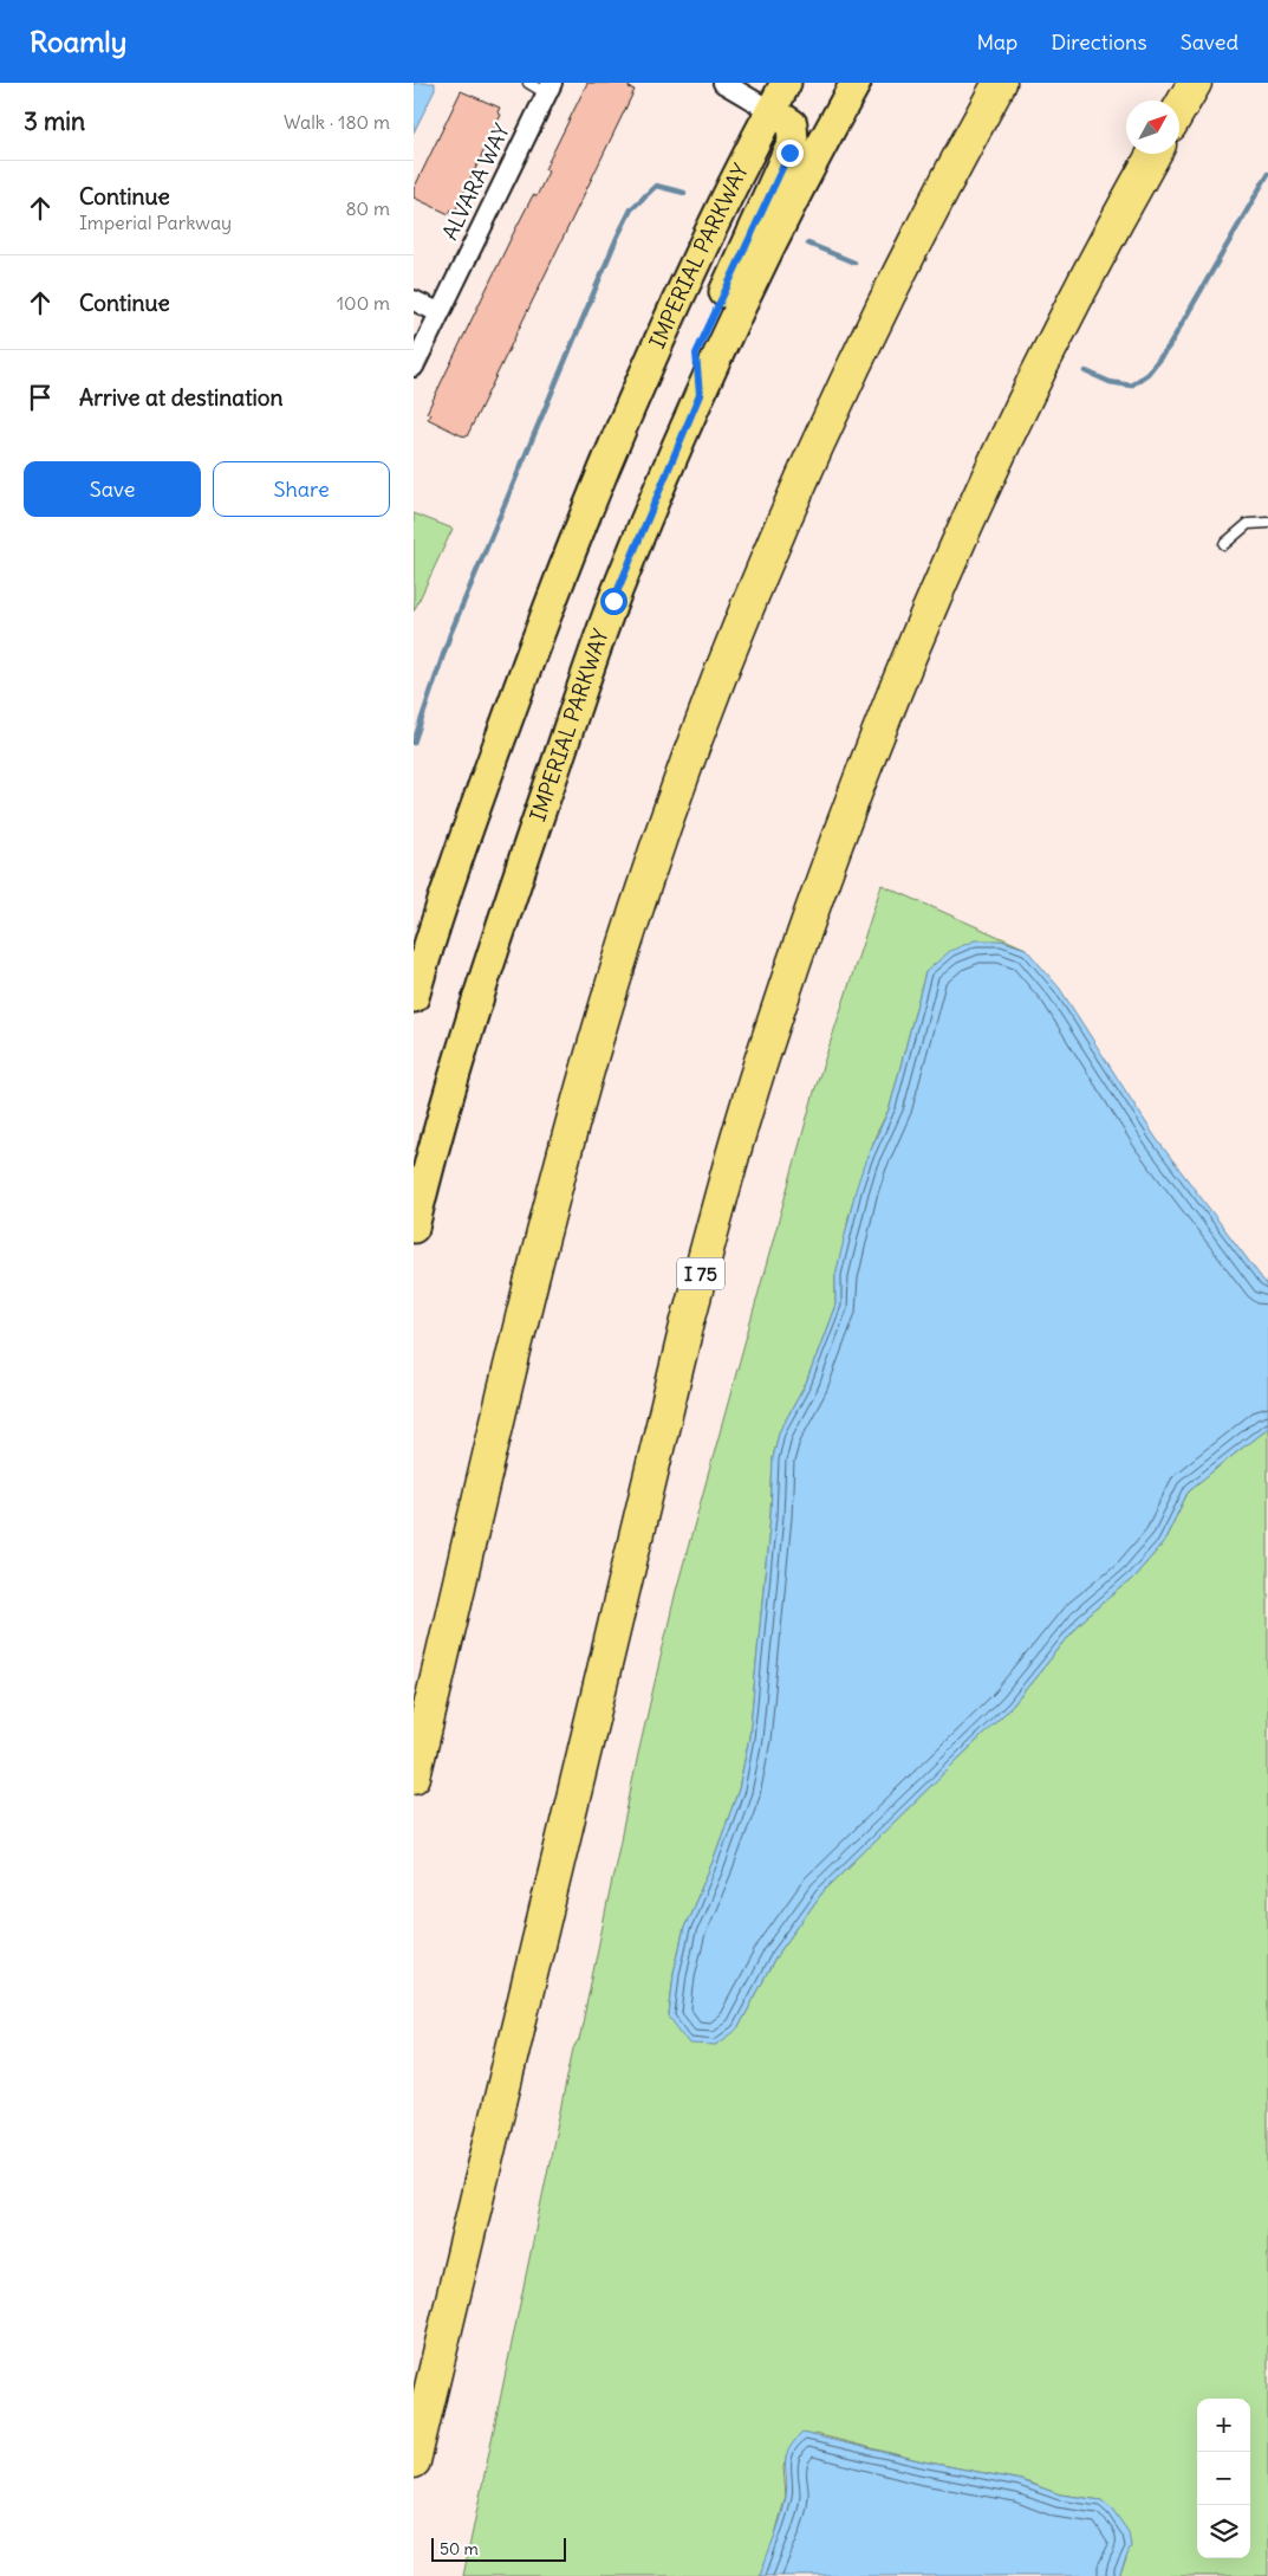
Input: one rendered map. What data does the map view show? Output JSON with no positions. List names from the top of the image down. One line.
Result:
{"streets":{"highway":["I 75"],"main road":["IMPERIAL PARKWAY"],"street":["ALVARA WAY"]},"scale_bar":"50 m","north":"top right","page":{"header":"Roamly","nav":["Map","Directions","Saved"],"heading":["3 min","Walk · 180 m"],"list":[["Continue","Imperial Parkway","80 m"],["Continue","100 m"],"Arrive at destination"],"buttons":["Save","Share"],"map_buttons":["+","−"],"scale":"50 m"}}
